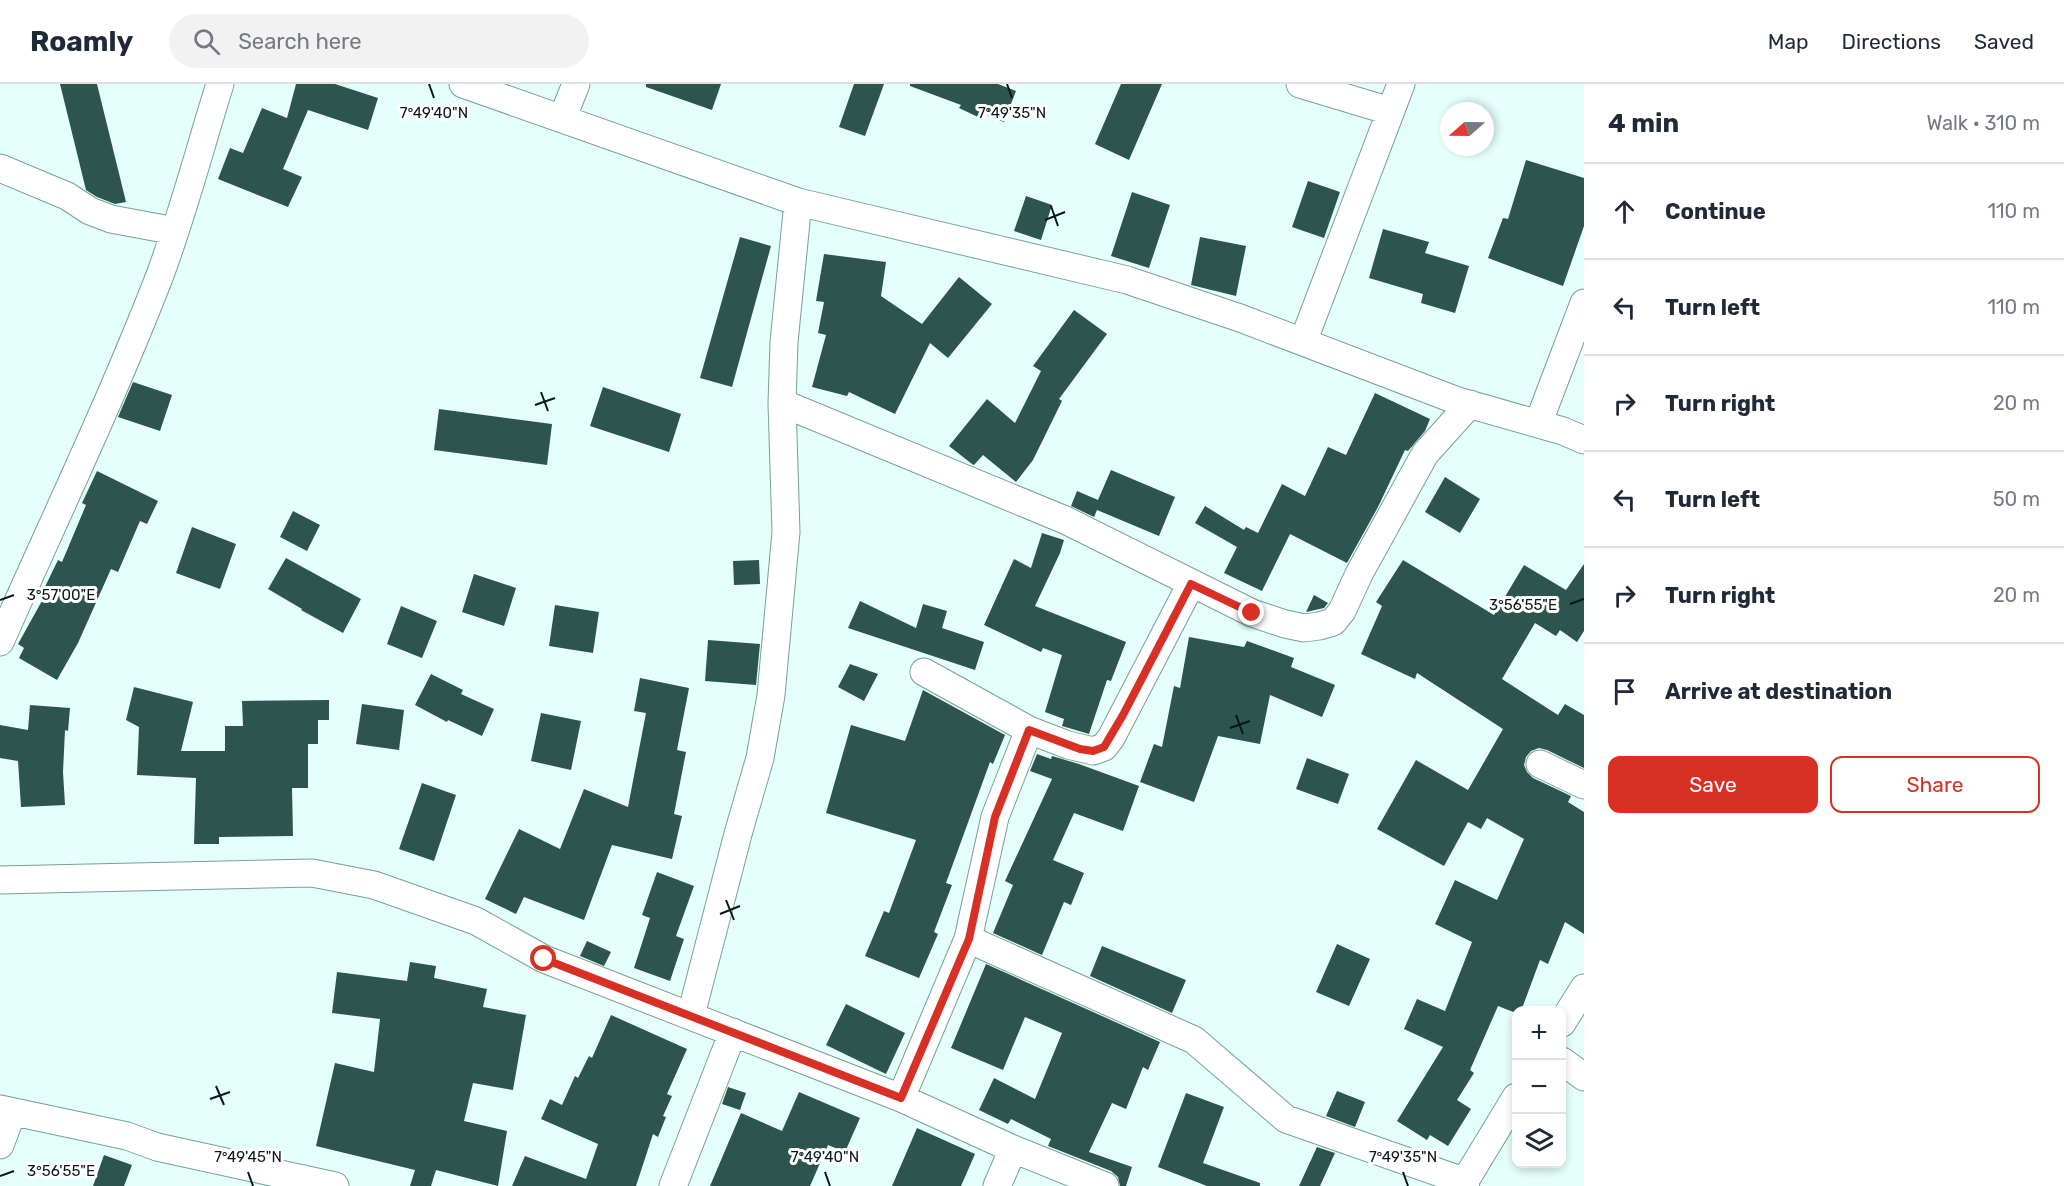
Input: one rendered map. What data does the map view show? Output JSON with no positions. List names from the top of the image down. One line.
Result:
{"north":"left","page":{"header":"Roamly","search":"Search here","nav":["Map","Directions","Saved"],"heading":["4 min","Walk · 310 m"],"list":[["Continue","110 m"],["Turn left","110 m"],["Turn right","20 m"],["Turn left","50 m"],["Turn right","20 m"],"Arrive at destination"],"buttons":["Save","Share"],"map_buttons":["+","−"]},"coordinates":["7°49'40\"N","7°49'35\"N","3°57'00\"E","3°56'55\"E","7°49'45\"N"]}
